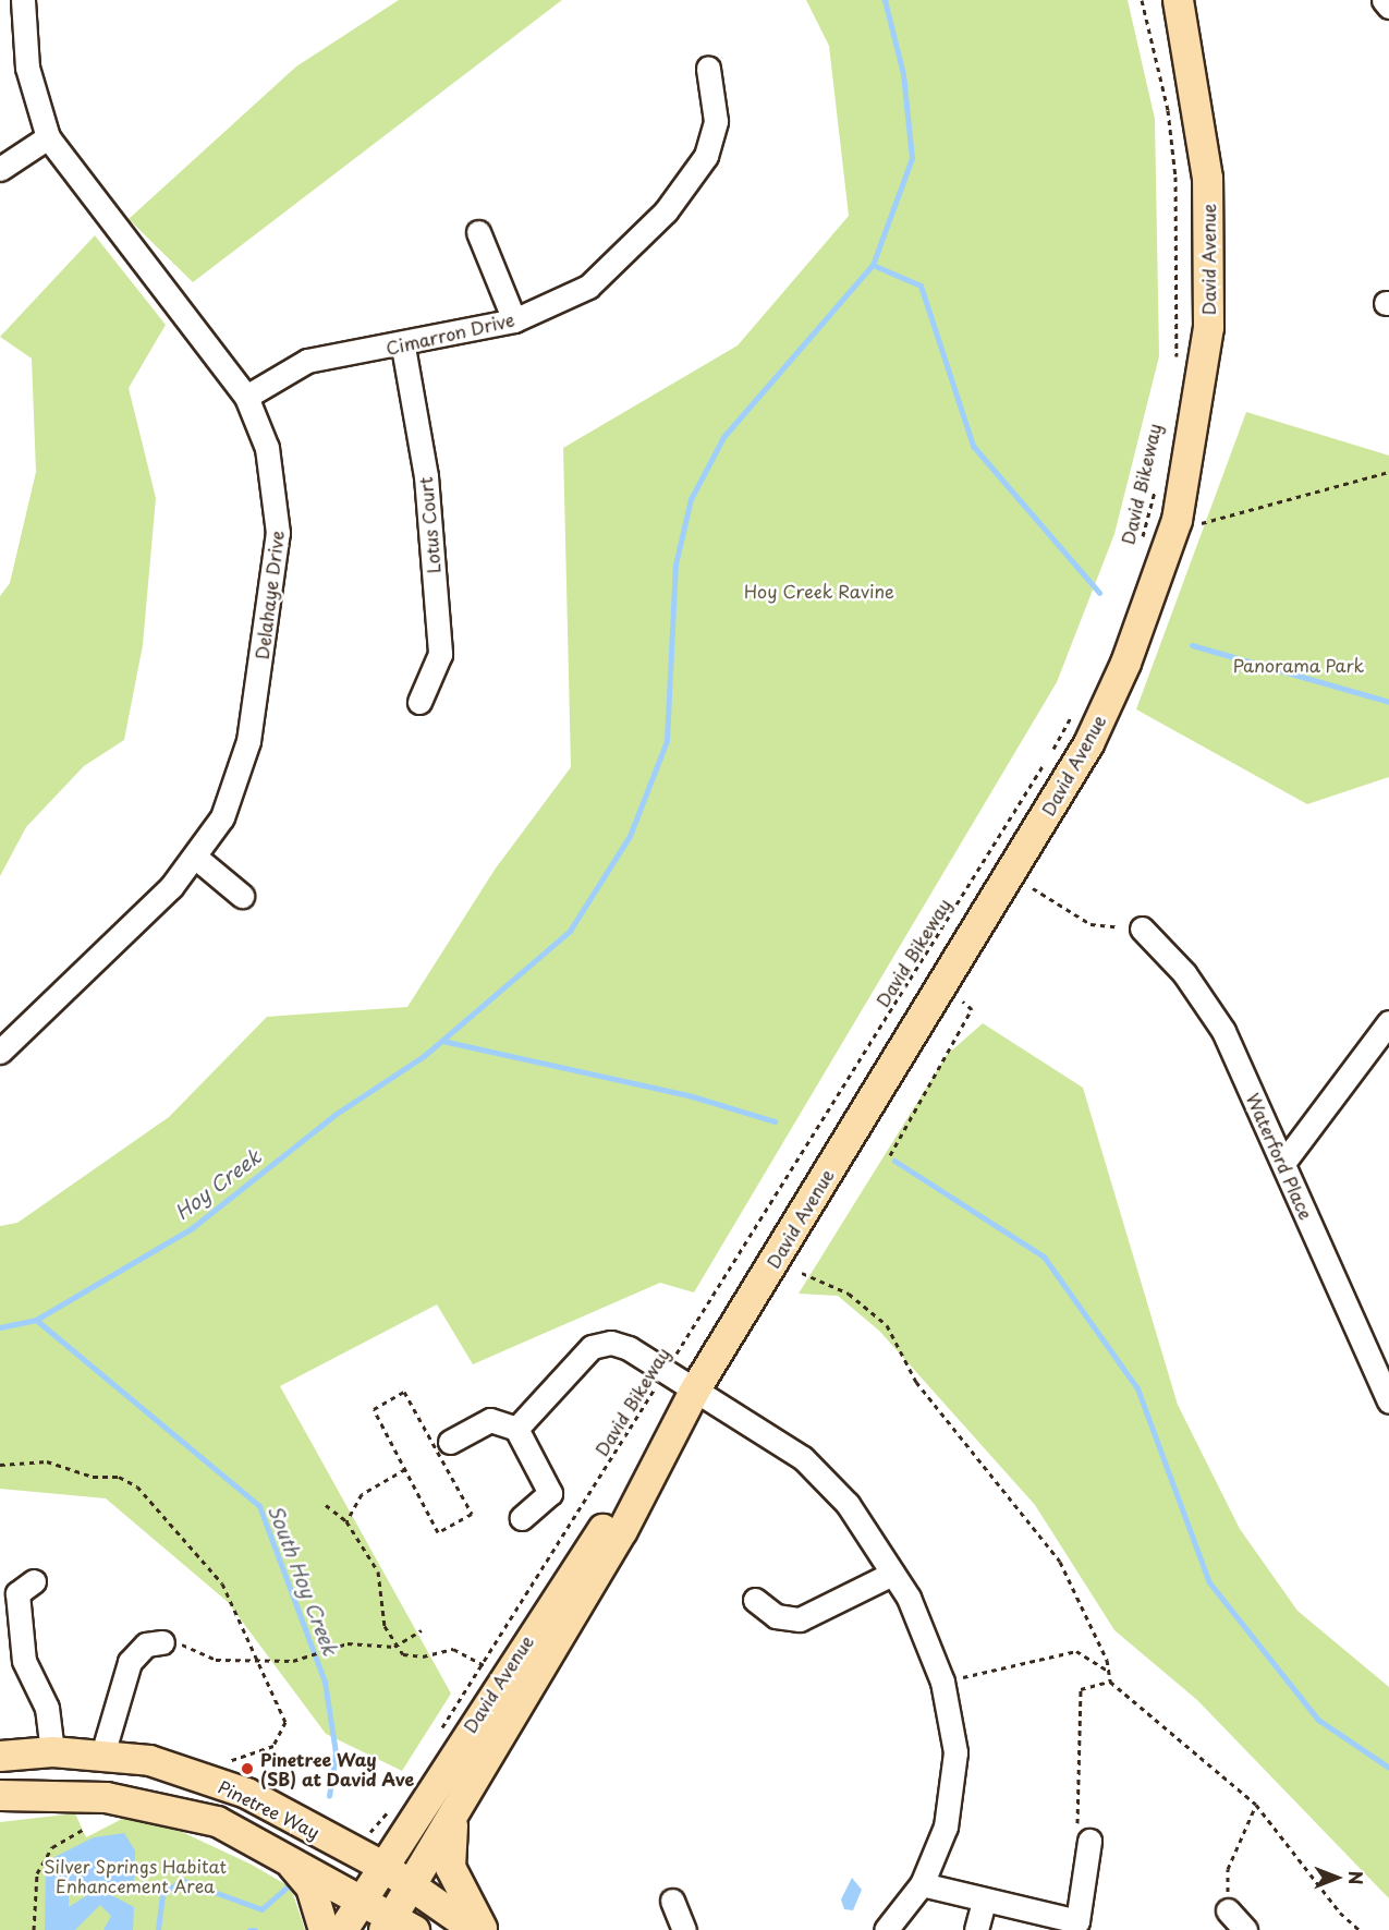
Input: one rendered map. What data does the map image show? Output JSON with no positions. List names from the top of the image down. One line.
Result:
{"streets":{"main road":["David Avenue","Pinetree Way"],"street":["Cimarron Drive","Lotus Court","Delahaye Drive","Waterford Place"],"path":["David Bikeway"]},"crossings":[["David Avenue","David Bikeway"],["David Avenue","Pinetree Way"],["Cimarron Drive","Lotus Court"],["Cimarron Drive","Delahaye Drive"]],"water":["Hoy Creek","South Hoy Creek"],"parks":["Hoy Creek Ravine","Panorama Park","Silver Springs Habitat Enhancement Area"],"places":["Pinetree Way (SB) at David Ave"],"north":"right"}
